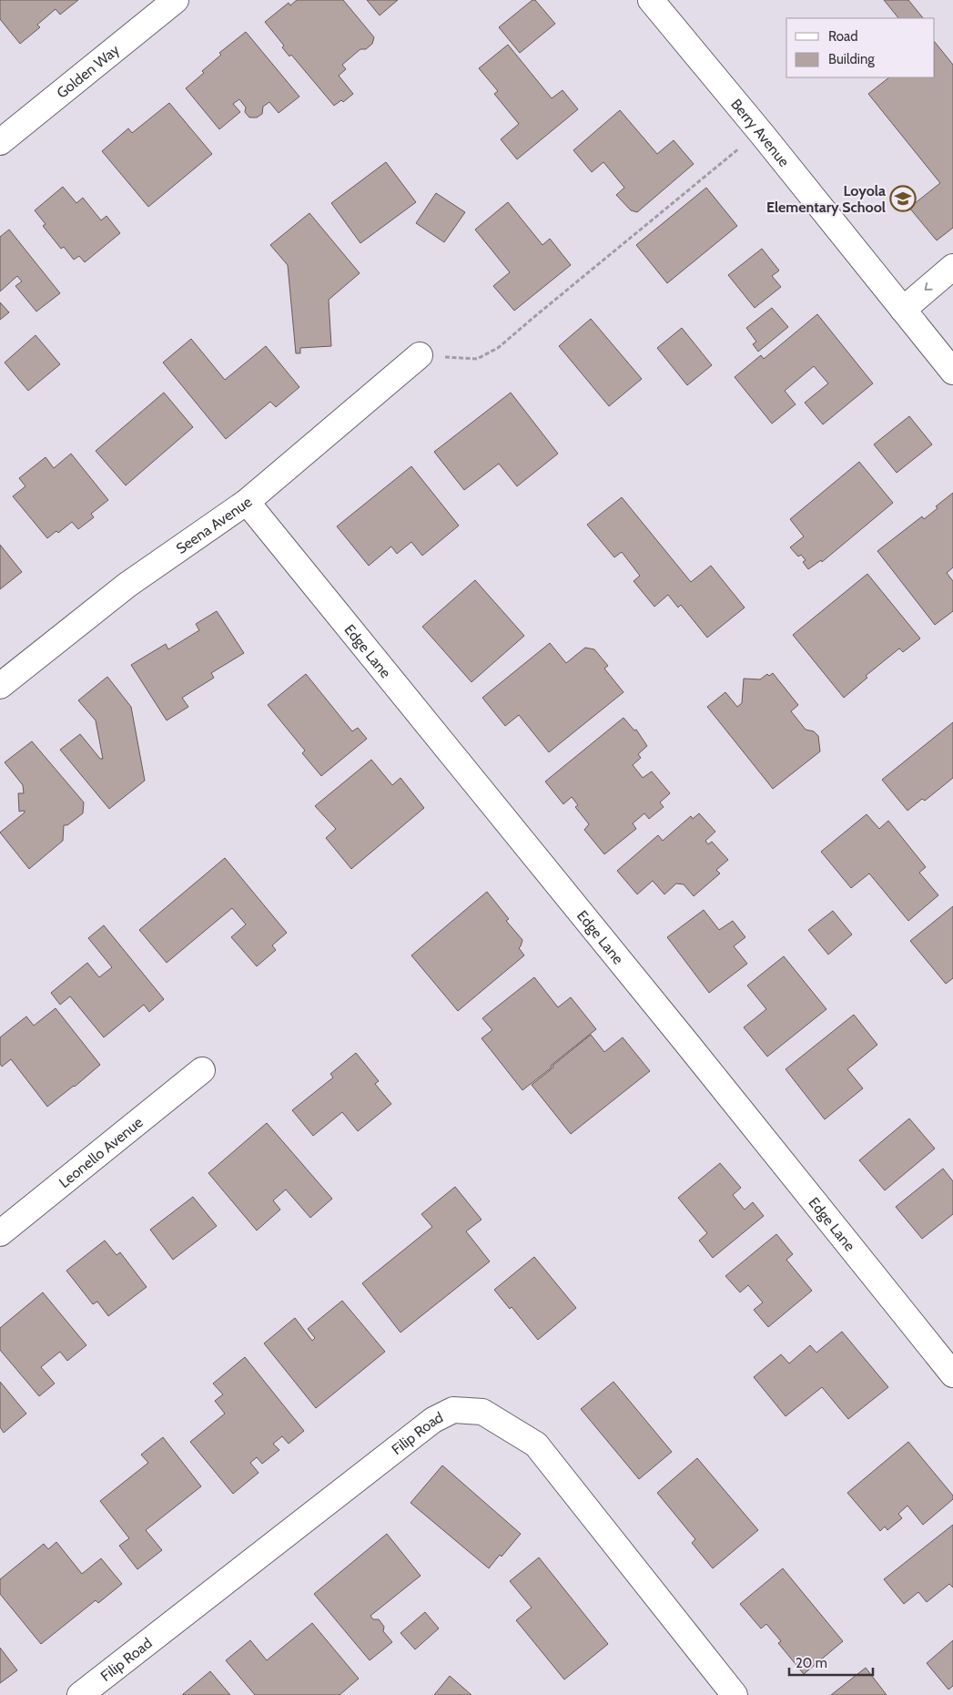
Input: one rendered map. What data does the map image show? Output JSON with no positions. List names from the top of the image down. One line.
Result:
{"streets":{"street":["Golden Way","Berry Avenue","Seena Avenue","Edge Lane","Leonello Avenue","Filip Road"]},"crossings":[["Seena Avenue","Edge Lane"]],"places":{"school or university":["Loyola Elementary School"]},"legend":["Road","Building"],"scale_bar":"20 m"}
